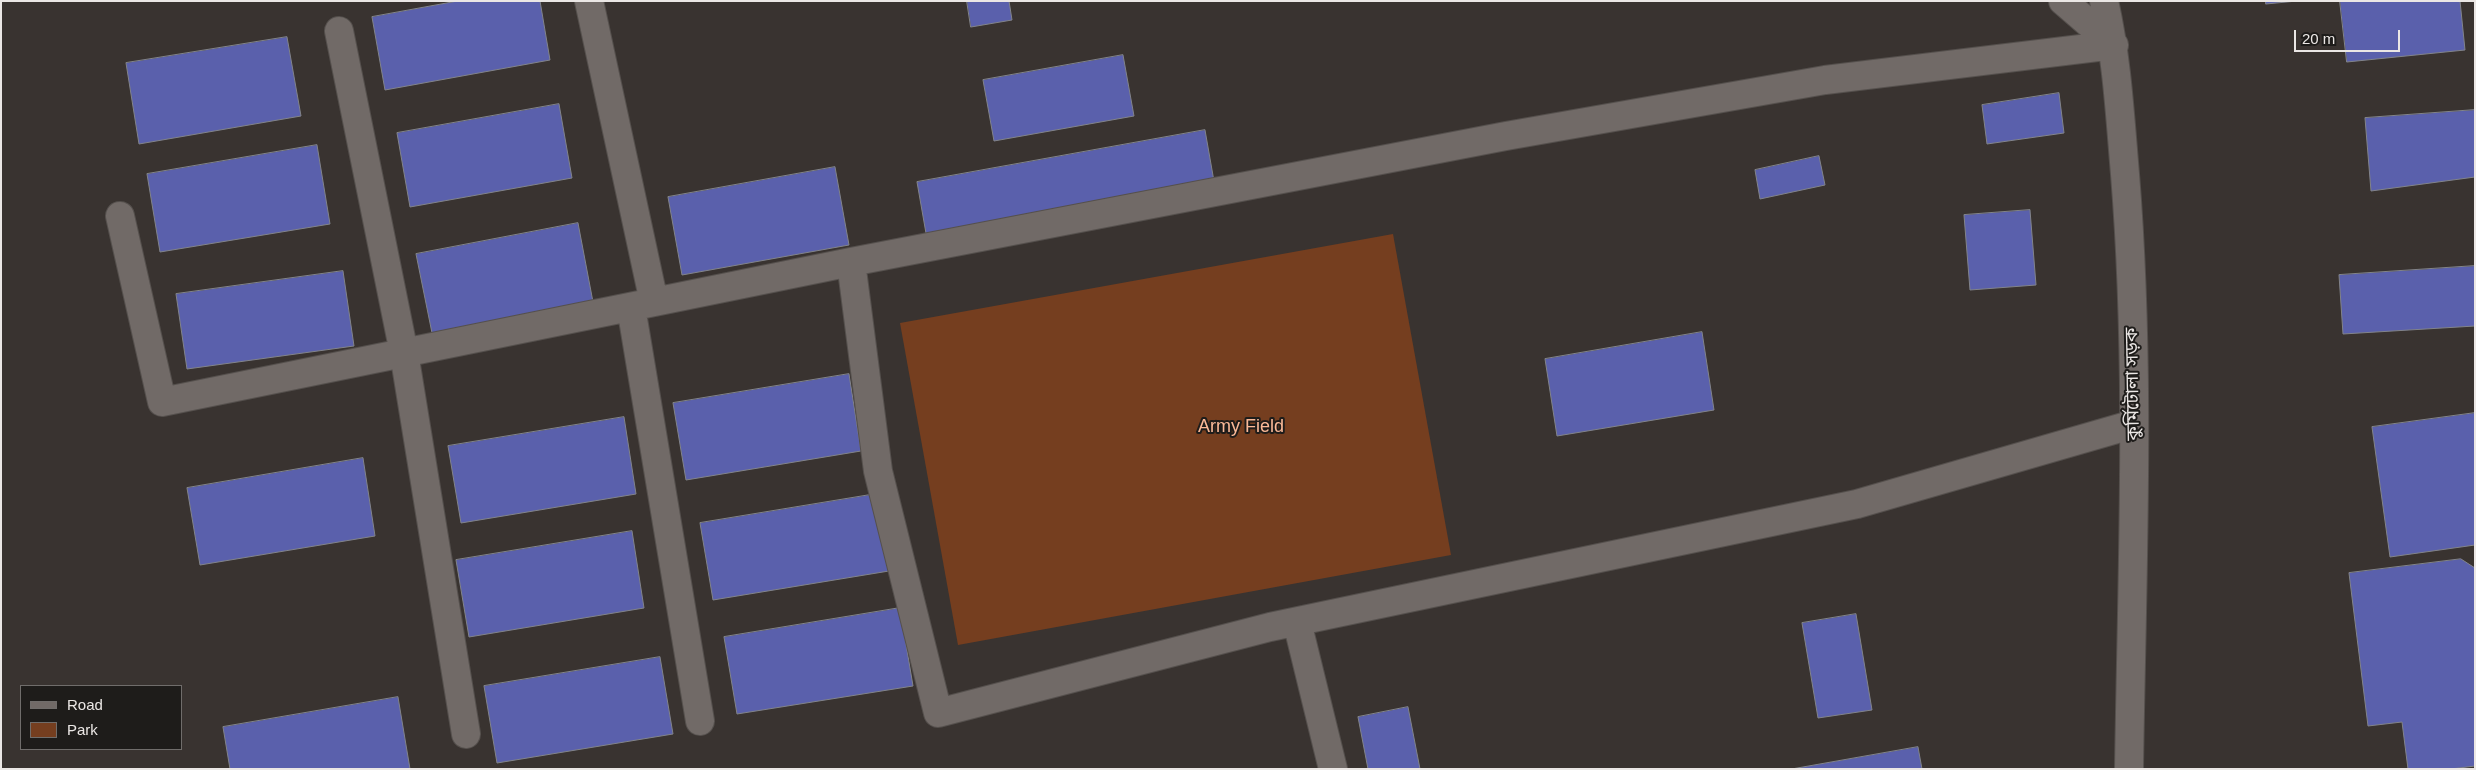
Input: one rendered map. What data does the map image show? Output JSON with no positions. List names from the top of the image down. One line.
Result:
{"streets":{"street":["কুর্মিটোলা সড়ক"]},"parks":["Army Field"],"legend":["Road","Park"],"scale_bar":"20 m"}
